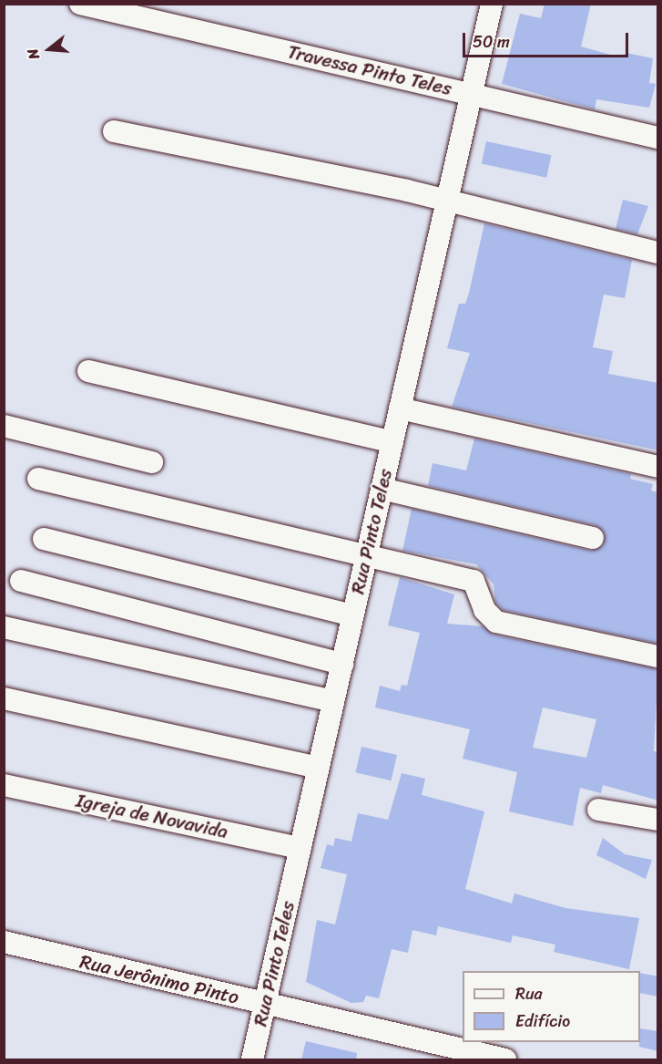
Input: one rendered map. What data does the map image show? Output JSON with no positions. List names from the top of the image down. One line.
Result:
{"streets":{"street":["Travessa Pinto Teles","Rua Pinto Teles","Igreja de Novavida","Rua Jerônimo Pinto"]},"crossings":[["Travessa Pinto Teles","Rua Pinto Teles"],["Rua Pinto Teles","Igreja de Novavida"],["Rua Pinto Teles","Rua Jerônimo Pinto"]],"legend":["Rua","Edifício"],"scale_bar":"50 m","north":"left"}
